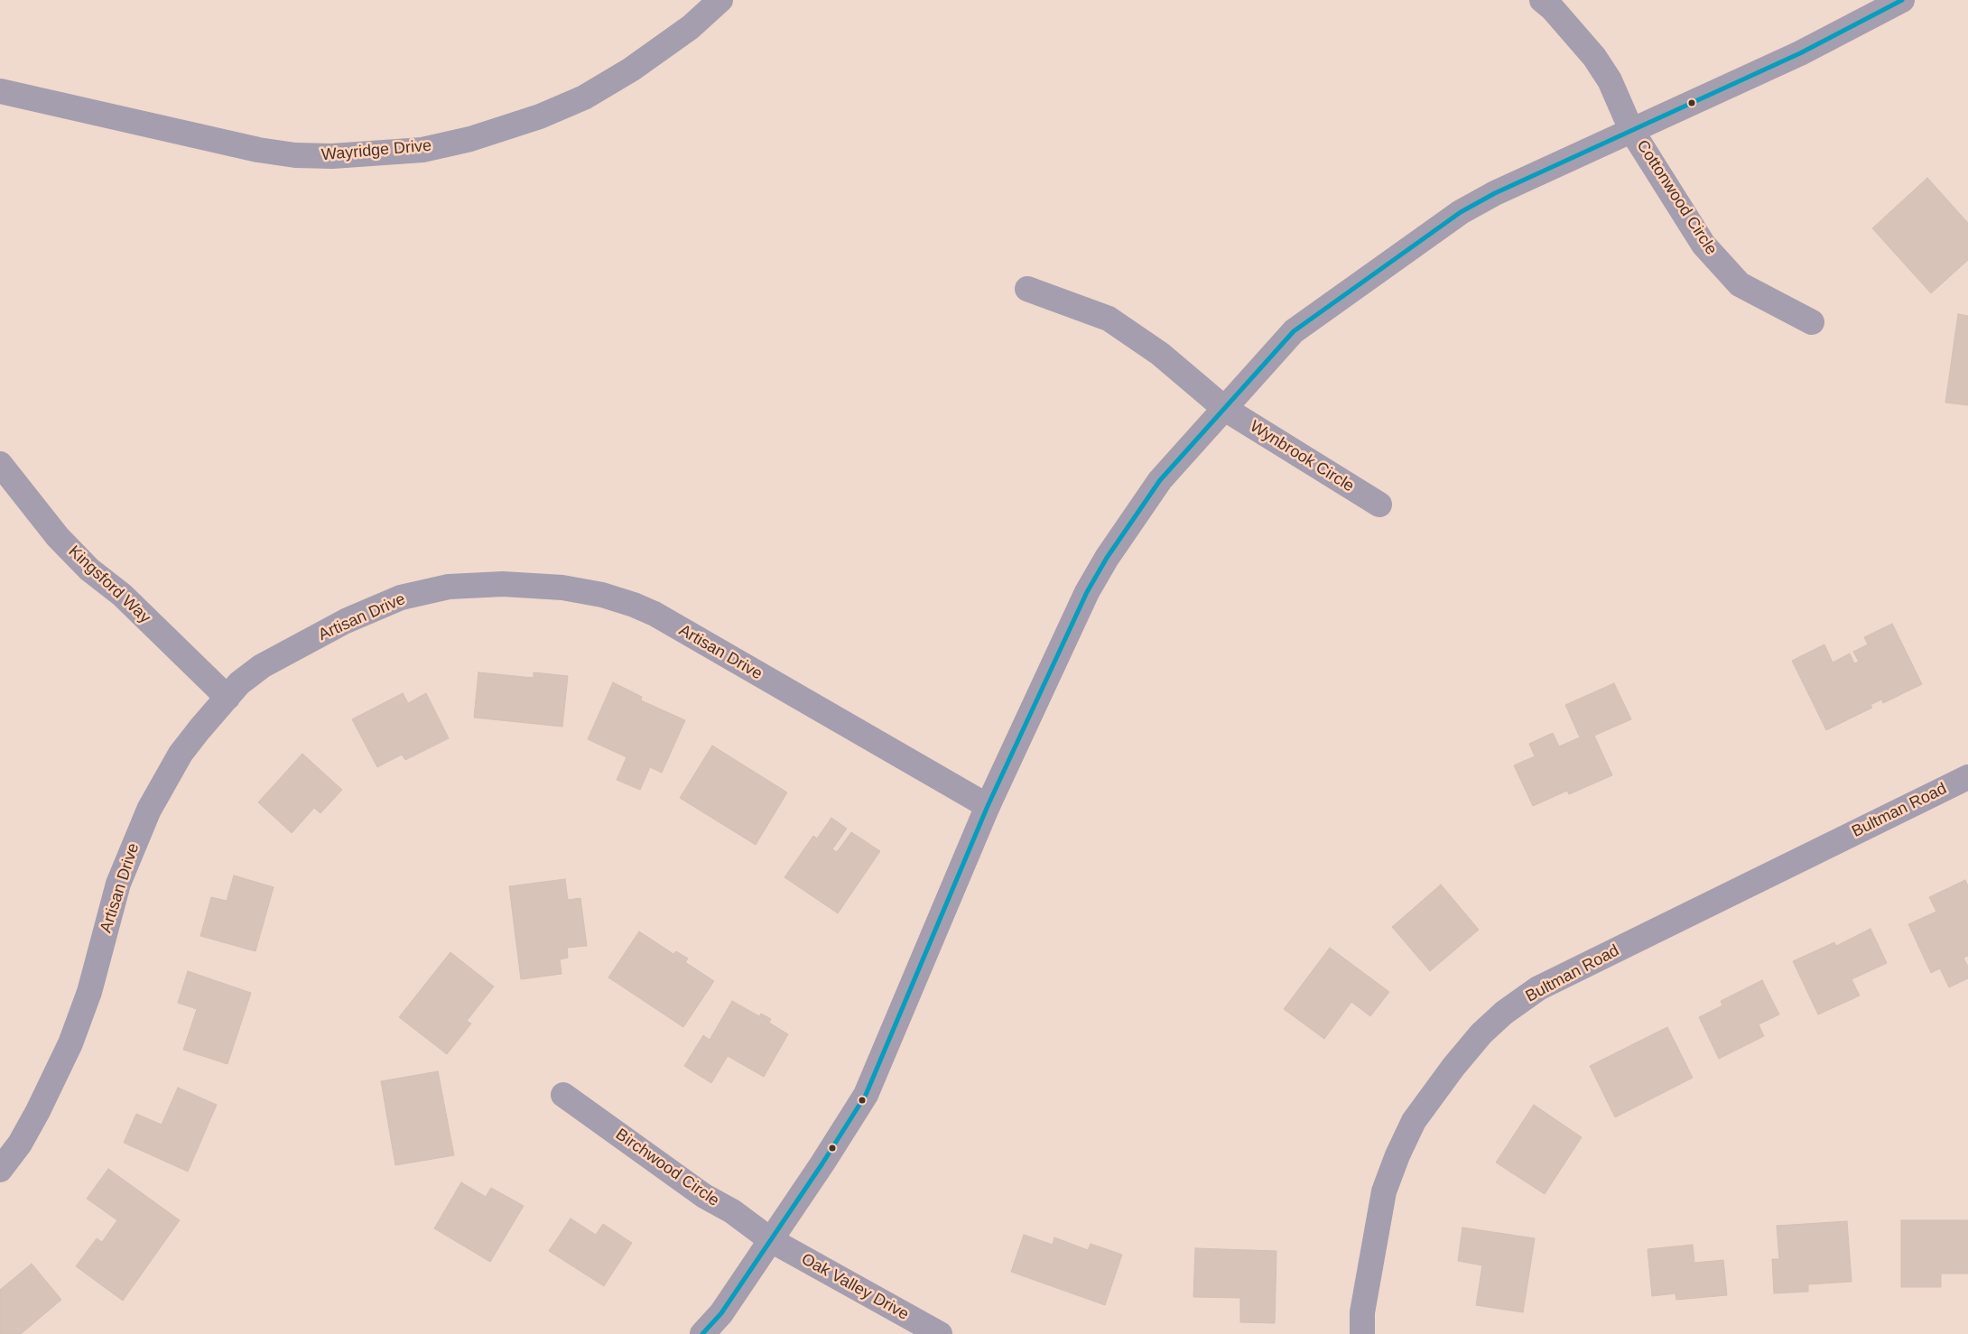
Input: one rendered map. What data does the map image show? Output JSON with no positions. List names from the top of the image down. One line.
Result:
{"streets":{"street":["Wayridge Drive","Cottonwood Circle","Wynbrook Circle","Kingsford Way","Artisan Drive","Bultman Road","Birchwood Circle","Oak Valley Drive"]},"crossings":[["Kingsford Way","Artisan Drive"],["Birchwood Circle","Oak Valley Drive"]]}
